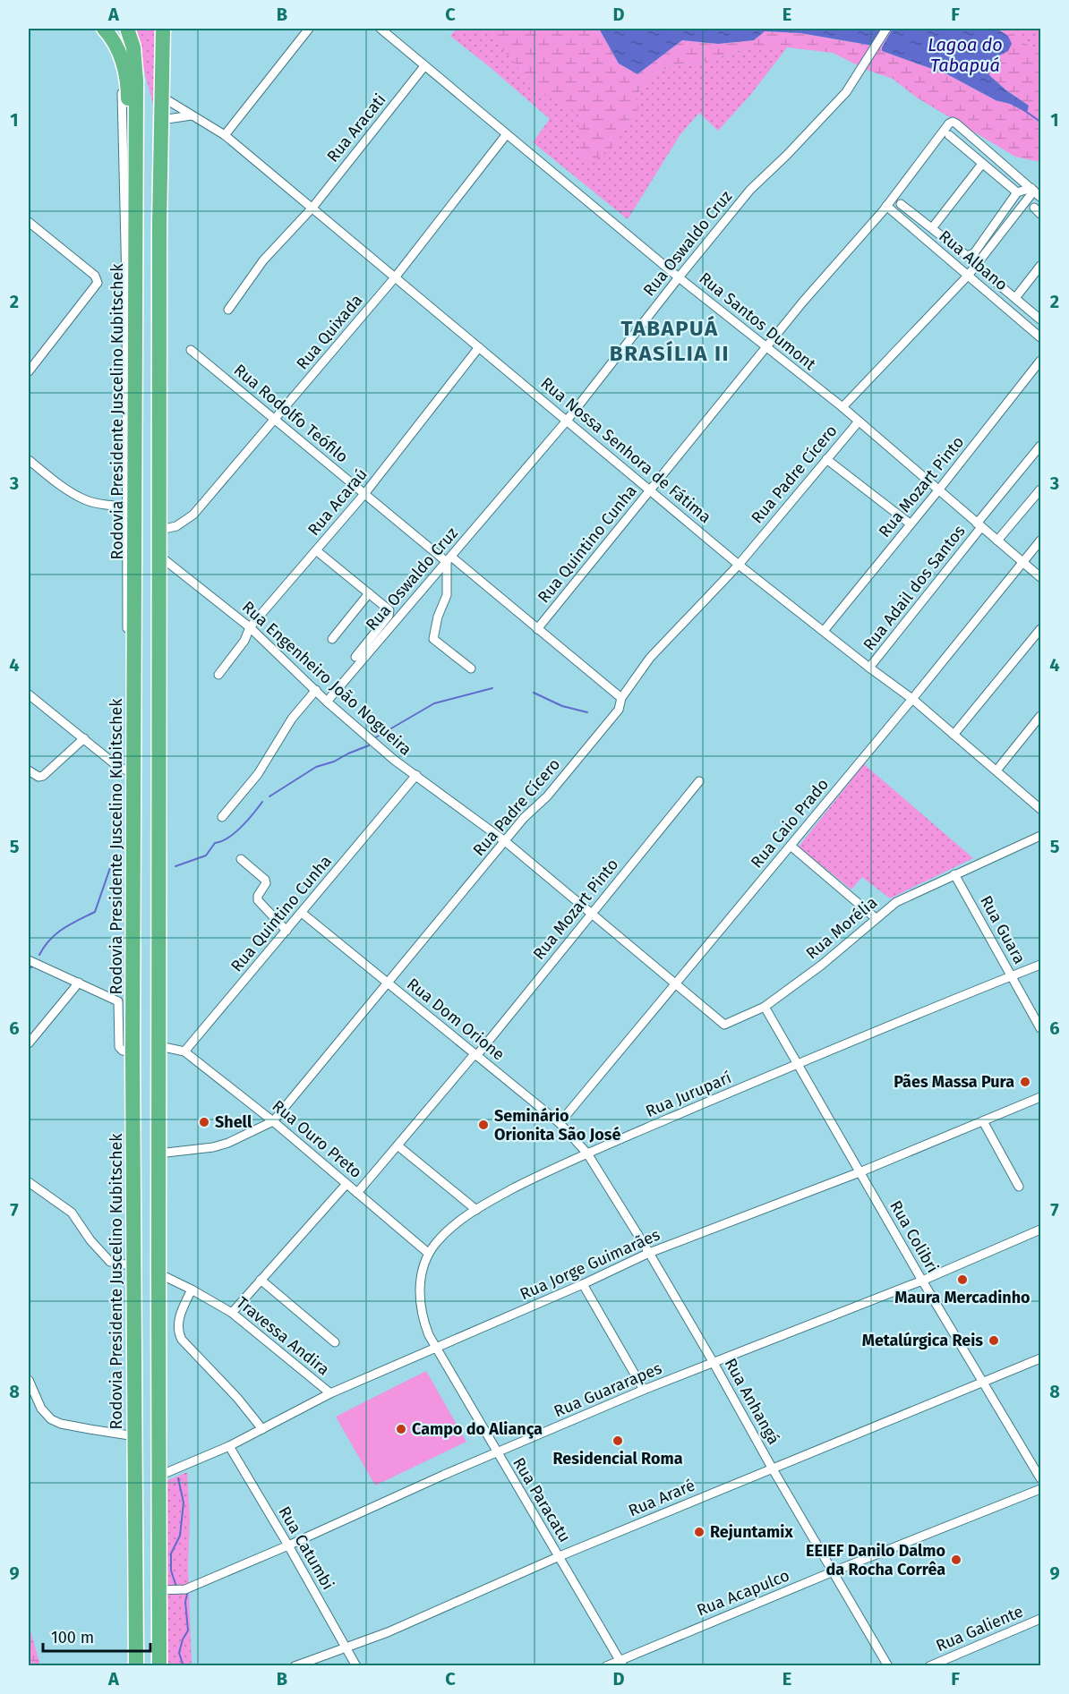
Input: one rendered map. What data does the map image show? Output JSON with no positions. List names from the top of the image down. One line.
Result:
{"streets":{"highway":["Rodovia Presidente Juscelino Kubitschek"],"street":["Rua Aracati","Rua Oswaldo Cruz","Rua Albano","Rua Santos Dumont","Rua Quixada","Rua Rodolfo Teófilo","Rua Nossa Senhora de Fátima","Rua Padre Cícero","Rua Mozart Pinto","Rua Acaraú","Rua Quintino Cunha","Rua Adail dos Santos","Rua Engenheiro João Nogueira","Rua Caio Prado","Rua Morélia","Rua Guara","Rua Dom Orione","Rua Juruparí","Rua Ouro Preto","Rua Colibri","Rua Jorge Guimarães","Travessa Andira","Rua Guararapes","Rua Anhangá","Rua Araré","Rua Paracatu","Rua Catumbi","Rua Acapulco","Rua Galiente"]},"crossings":[["Rua Aracati","Rua Santos Dumont"],["Rua Aracati","Rua Nossa Senhora de Fátima"],["Rua Oswaldo Cruz","Rua Santos Dumont"],["Rua Oswaldo Cruz","Rua Rodolfo Teófilo"],["Rua Oswaldo Cruz","Rua Nossa Senhora de Fátima"],["Rua Oswaldo Cruz","Rua Engenheiro João Nogueira"],["Rua Albano","Rua Padre Cícero"],["Rua Albano","Rua Quintino Cunha"],["Rua Santos Dumont","Rua Quixada"],["Rua Santos Dumont","Rua Padre Cícero"],["Rua Santos Dumont","Rua Mozart Pinto"],["Rua Santos Dumont","Rua Quintino Cunha"],["Rua Santos Dumont","Rua Adail dos Santos"],["Rua Santos Dumont","Rua Caio Prado"],["Rua Quixada","Rua Rodolfo Teófilo"],["Rua Quixada","Rua Nossa Senhora de Fátima"],["Rua Rodolfo Teófilo","Rua Padre Cícero"],["Rua Rodolfo Teófilo","Rua Acaraú"],["Rua Rodolfo Teófilo","Rua Quintino Cunha"],["Rua Nossa Senhora de Fátima","Rua Padre Cícero"],["Rua Nossa Senhora de Fátima","Rua Mozart Pinto"],["Rua Nossa Senhora de Fátima","Rua Acaraú"],["Rua Nossa Senhora de Fátima","Rua Quintino Cunha"],["Rua Nossa Senhora de Fátima","Rua Adail dos Santos"],["Rua Nossa Senhora de Fátima","Rua Caio Prado"],["Rua Padre Cícero","Rua Quintino Cunha"],["Rua Padre Cícero","Rua Engenheiro João Nogueira"],["Rua Padre Cícero","Rua Dom Orione"],["Rua Padre Cícero","Rua Ouro Preto"],["Rua Mozart Pinto","Rua Engenheiro João Nogueira"],["Rua Mozart Pinto","Rua Dom Orione"],["Rua Mozart Pinto","Rua Ouro Preto"],["Rua Acaraú","Rua Engenheiro João Nogueira"],["Rua Quintino Cunha","Rua Engenheiro João Nogueira"],["Rua Quintino Cunha","Rua Dom Orione"],["Rua Quintino Cunha","Rua Ouro Preto"],["Rua Engenheiro João Nogueira","Rua Caio Prado"],["Rua Engenheiro João Nogueira","Rua Morélia"],["Rua Caio Prado","Rua Morélia"],["Rua Caio Prado","Rua Dom Orione"],["Rua Morélia","Rua Guara"],["Rua Morélia","Rua Colibri"],["Rua Guara","Rua Juruparí"],["Rua Dom Orione","Rua Juruparí"],["Rua Dom Orione","Rua Anhangá"],["Rua Juruparí","Rua Ouro Preto"],["Rua Juruparí","Rua Colibri"],["Rua Juruparí","Rua Jorge Guimarães"],["Rua Juruparí","Rua Anhangá"],["Rua Juruparí","Rua Paracatu"],["Rua Colibri","Rua Jorge Guimarães"],["Rua Colibri","Rua Guararapes"],["Rua Colibri","Rua Araré"],["Rua Jorge Guimarães","Travessa Andira"],["Rua Jorge Guimarães","Rua Anhangá"],["Rua Jorge Guimarães","Rua Paracatu"],["Rua Jorge Guimarães","Rua Catumbi"],["Rua Guararapes","Rua Anhangá"],["Rua Guararapes","Rua Paracatu"],["Rua Guararapes","Rua Catumbi"],["Rua Anhangá","Rua Araré"],["Rua Anhangá","Rua Acapulco"],["Rua Araré","Rua Paracatu"],["Rua Araré","Rua Catumbi"],["Rua Paracatu","Rua Acapulco"]],"districts":["TABAPUÁ BRASÍLIA II"],"water":["Lagoa do Tabapuá"],"places":["Pães Massa Pura","Shell","Seminário Orionita São José","Maura Mercadinho","Metalúrgica Reis","Campo do Aliança","Residencial Roma","Rejuntamix","EEIEF Danilo Dalmo da Rocha Corrêa"],"scale_bar":"100 m","grid":{"columns":["A","B","C","D","E","F"],"rows":["1","2","3","4","5","6","7","8","9"]}}
